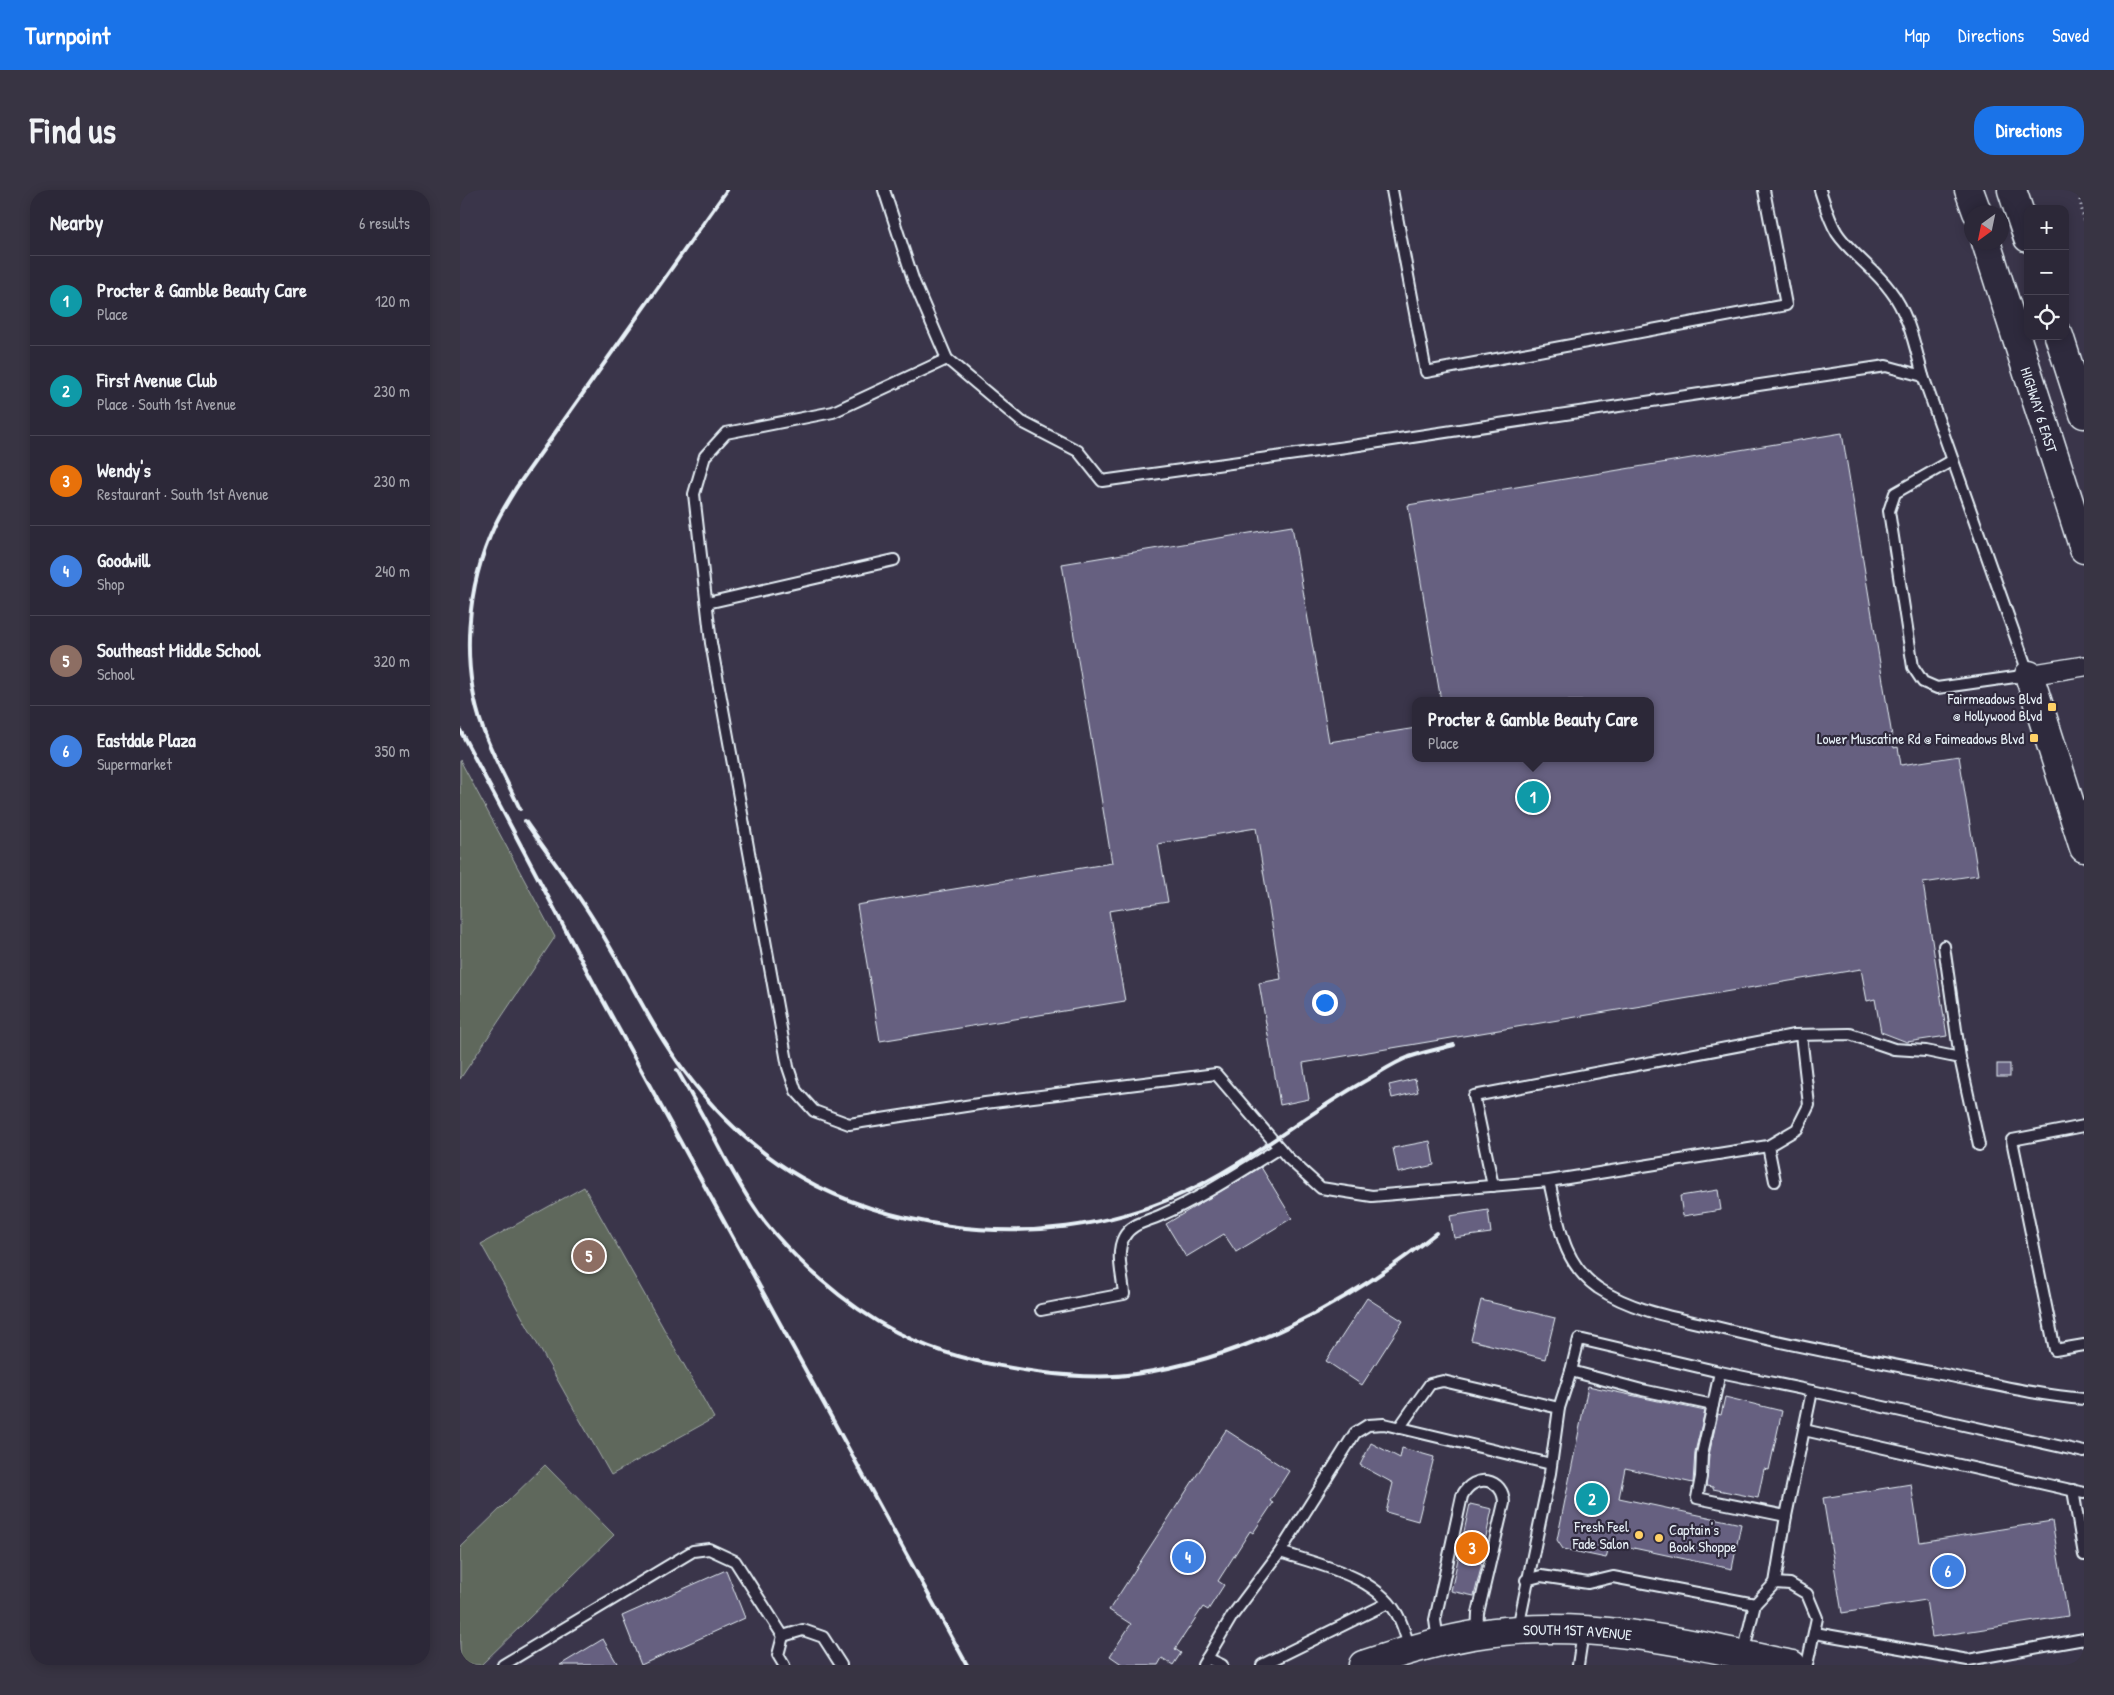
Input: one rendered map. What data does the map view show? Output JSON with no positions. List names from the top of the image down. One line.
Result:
{"streets":{"main road":["HIGHWAY 6 EAST","SOUTH 1ST AVENUE"]},"places":{"transit":["Fairmeadows Blvd @ Hollywood Blvd","Lower Muscatine Rd @ Faimeadows Blvd"],"other":["Fresh Feel Fade Salon","Captain's Book Shoppe"]},"north":"bottom left","page":{"header":"Turnpoint","nav":["Map","Directions","Saved"],"buttons":"Directions","title":"Find us","heading":["Nearby","6 results"],"map_buttons":["+","−"],"list":[{"mark":"1","name":"Procter & Gamble Beauty Care","note":"Place","value":"120 m"},{"mark":"2","name":"First Avenue Club","note":"Place · South 1st Avenue","value":"230 m"},{"mark":"3","name":"Wendy's","note":"Restaurant · South 1st Avenue","value":"230 m"},{"mark":"4","name":"Goodwill","note":"Shop","value":"240 m"},{"mark":"5","name":"Southeast Middle School","note":"School","value":"320 m"},{"mark":"6","name":"Eastdale Plaza","note":"Supermarket","value":"350 m"}],"popup":["Procter & Gamble Beauty Care","Place"],"pins":["1","5","2","3","4","6"]}}
